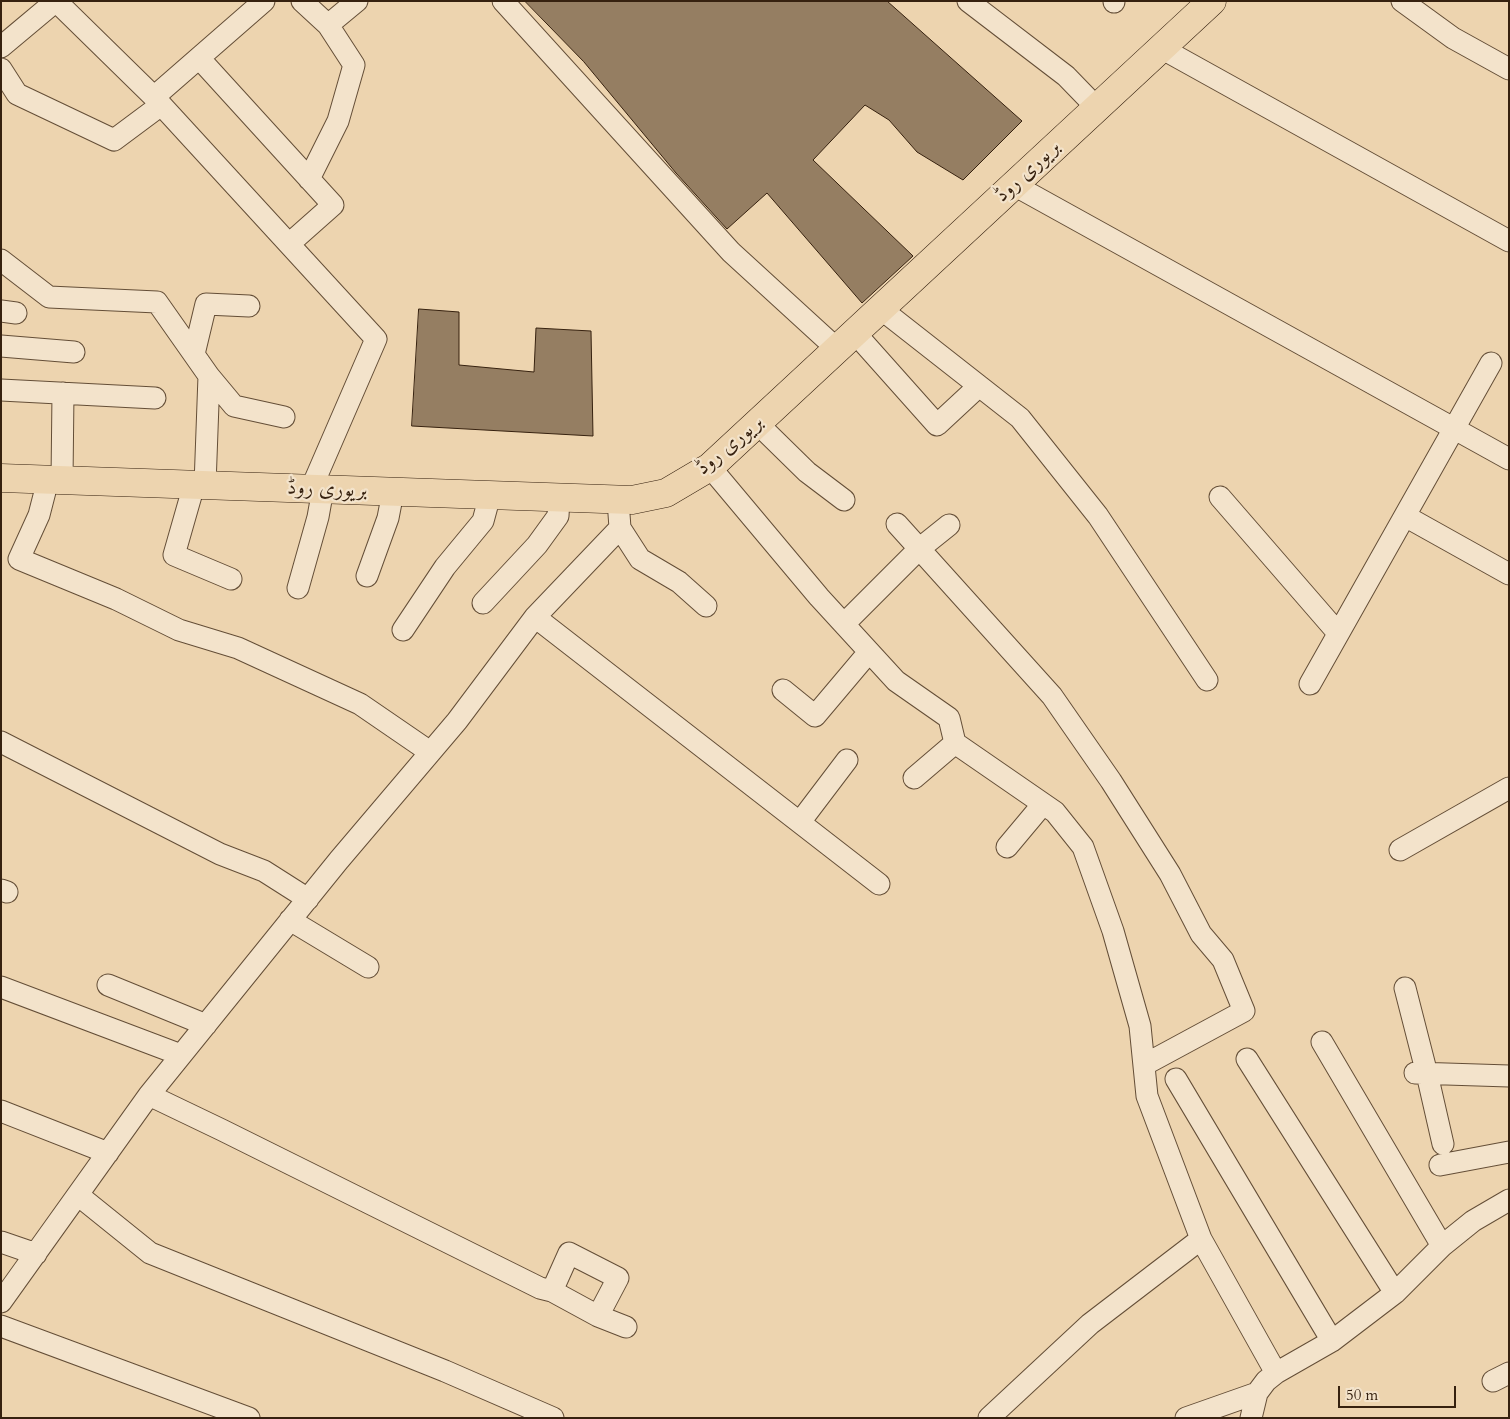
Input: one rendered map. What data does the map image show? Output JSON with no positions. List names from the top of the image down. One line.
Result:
{"streets":{"main road":["بریوری روڈ"]},"scale_bar":"50 m"}
